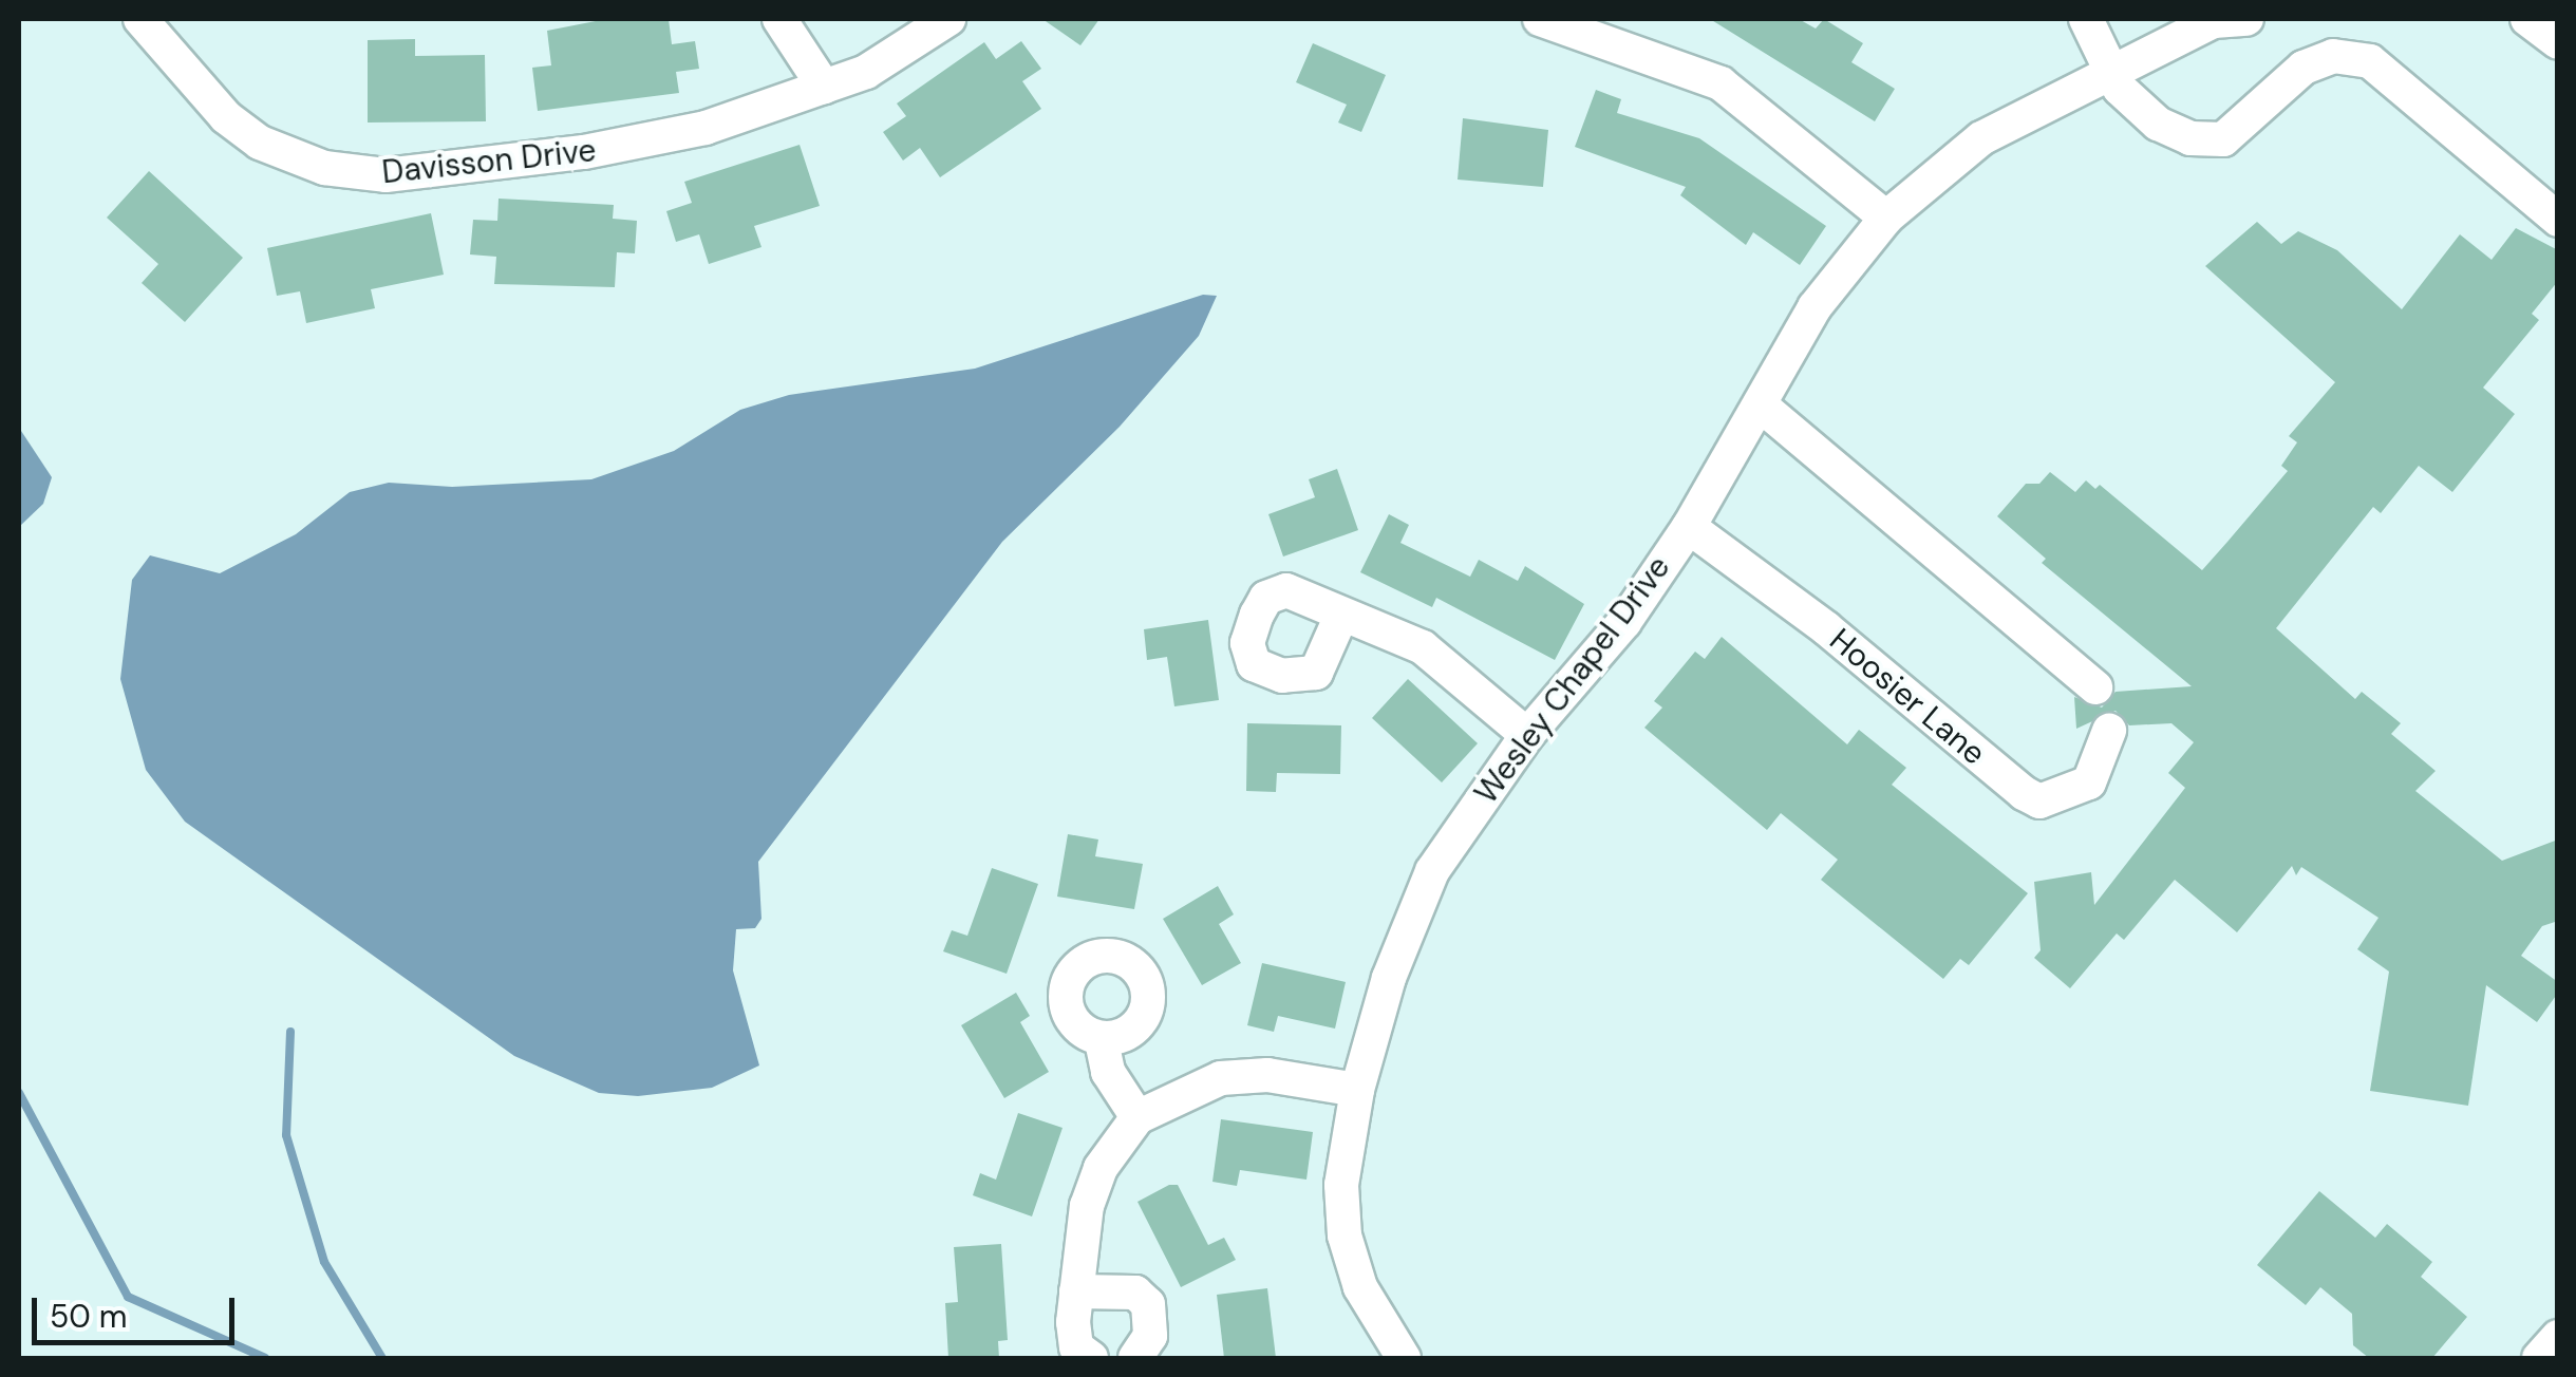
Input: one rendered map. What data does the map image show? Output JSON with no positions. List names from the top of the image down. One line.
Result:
{"streets":{"street":["Davisson Drive","Wesley Chapel Drive","Hoosier Lane"]},"crossings":[["Wesley Chapel Drive","Hoosier Lane"]],"scale_bar":"50 m"}
